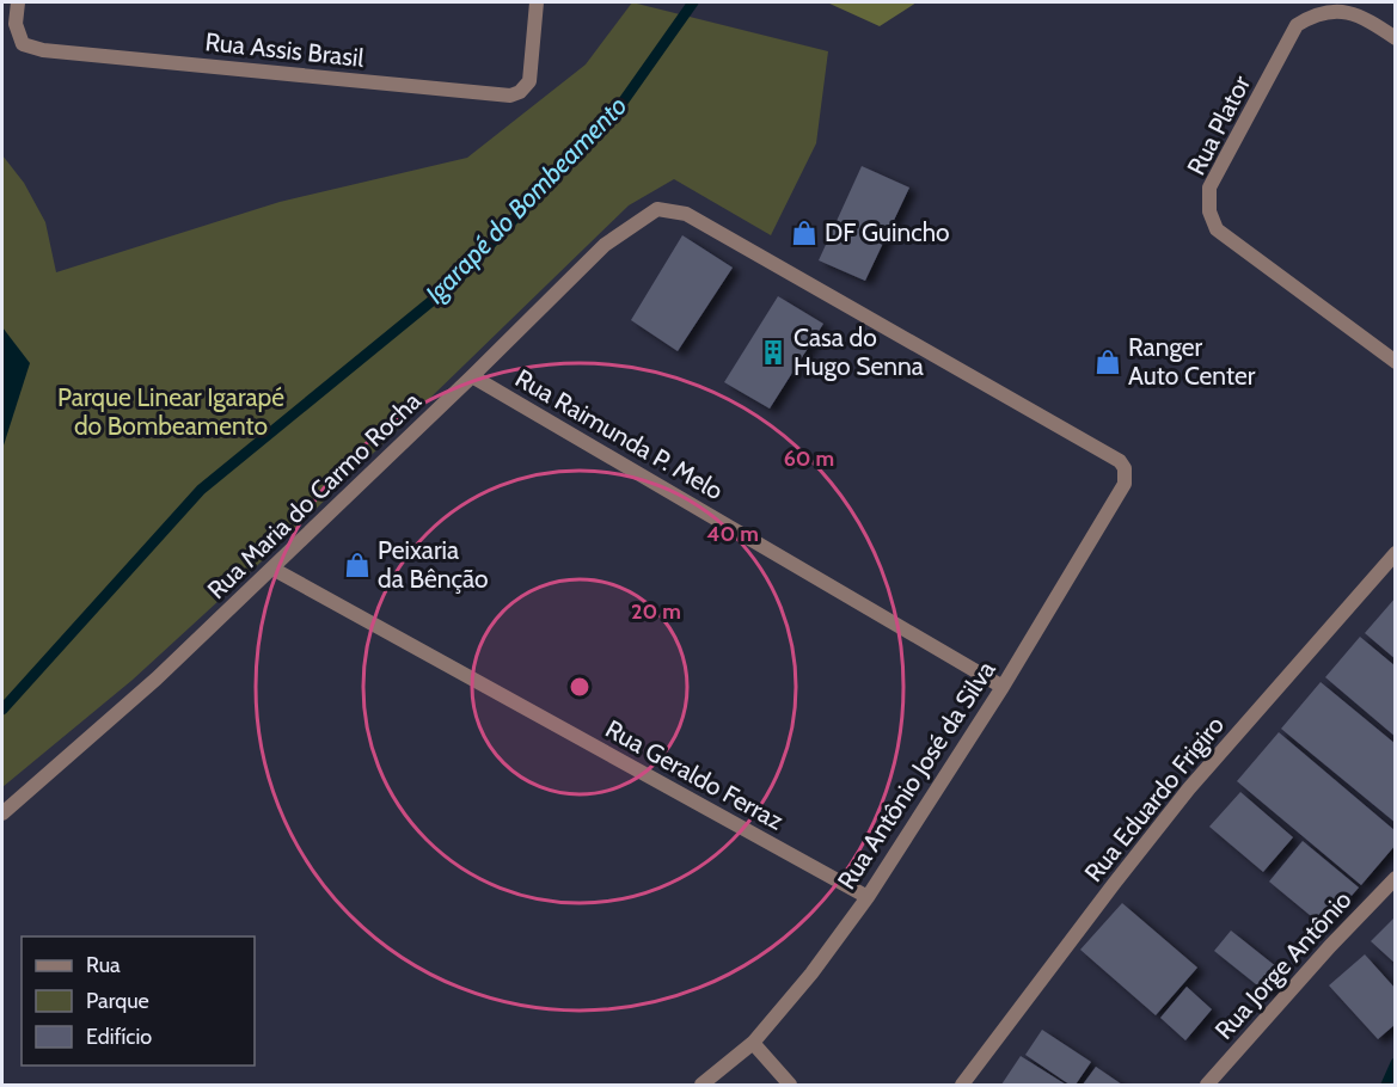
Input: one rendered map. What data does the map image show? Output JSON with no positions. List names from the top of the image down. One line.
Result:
{"streets":{"street":["Rua Assis Brasil","Rua Plator","Rua Raimunda P. Melo","Rua Maria do Carmo Rocha","Rua Geraldo Ferraz","Rua Antônio José da Silva","Rua Eduardo Frigiro","Rua Jorge Antônio"]},"crossings":[["Rua Raimunda P. Melo","Rua Maria do Carmo Rocha"],["Rua Raimunda P. Melo","Rua Antônio José da Silva"],["Rua Maria do Carmo Rocha","Rua Geraldo Ferraz"],["Rua Maria do Carmo Rocha","Rua Antônio José da Silva"],["Rua Geraldo Ferraz","Rua Antônio José da Silva"]],"water":["Igarapé do Bombeamento"],"parks":["Parque Linear Igarapé do Bombeamento"],"places":{"shop":["DF Guincho","Ranger Auto Center","Peixaria da Bênção"],"building":["Casa do Hugo Senna"]},"legend":["Rua","Parque","Edifício"],"rings":["60 m","40 m","20 m"]}
